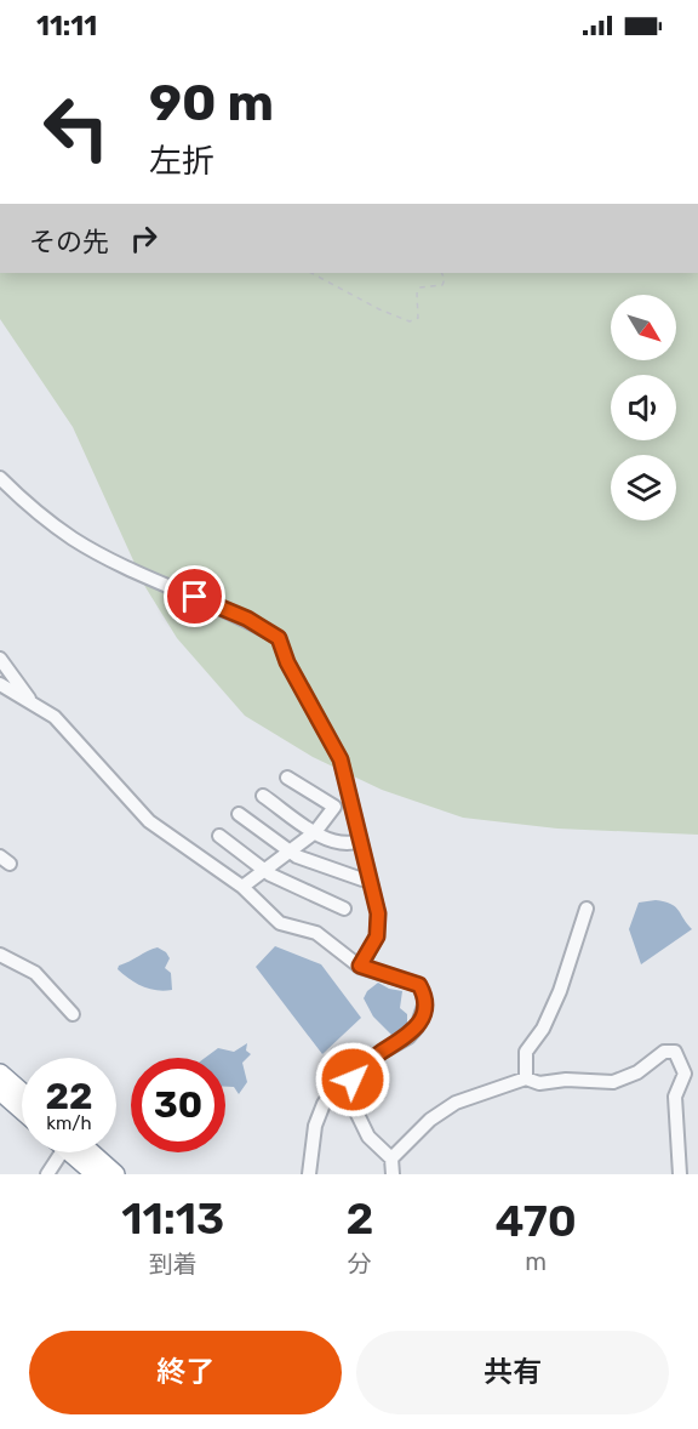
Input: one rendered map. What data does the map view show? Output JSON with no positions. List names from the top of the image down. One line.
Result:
{"north":"bottom right","page":{"status":"11:11","turn":["90 m","左折"],"then":"その先","speed":"22 km/h","limit":"30","eta":["11:13","到着","2","分","470","m"],"buttons":["終了","共有"]}}
